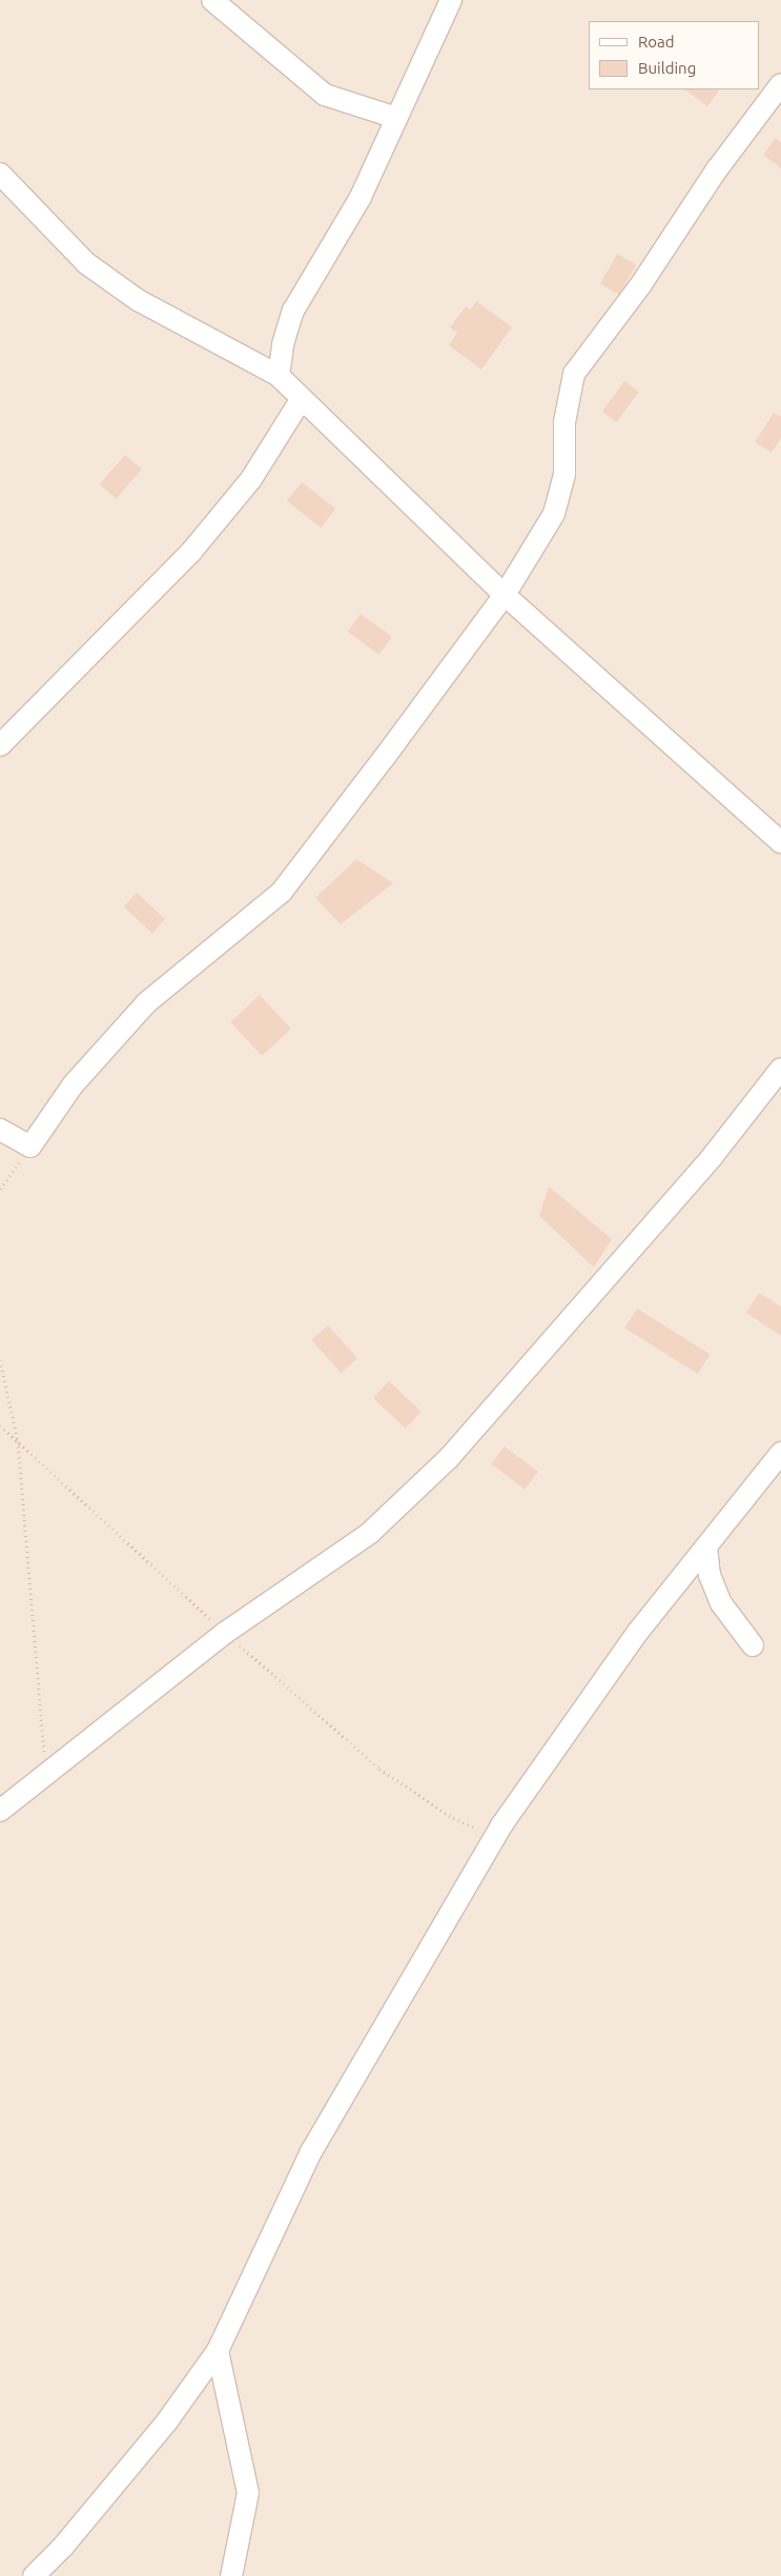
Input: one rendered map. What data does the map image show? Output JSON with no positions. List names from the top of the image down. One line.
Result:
{"legend":["Road","Building"]}
